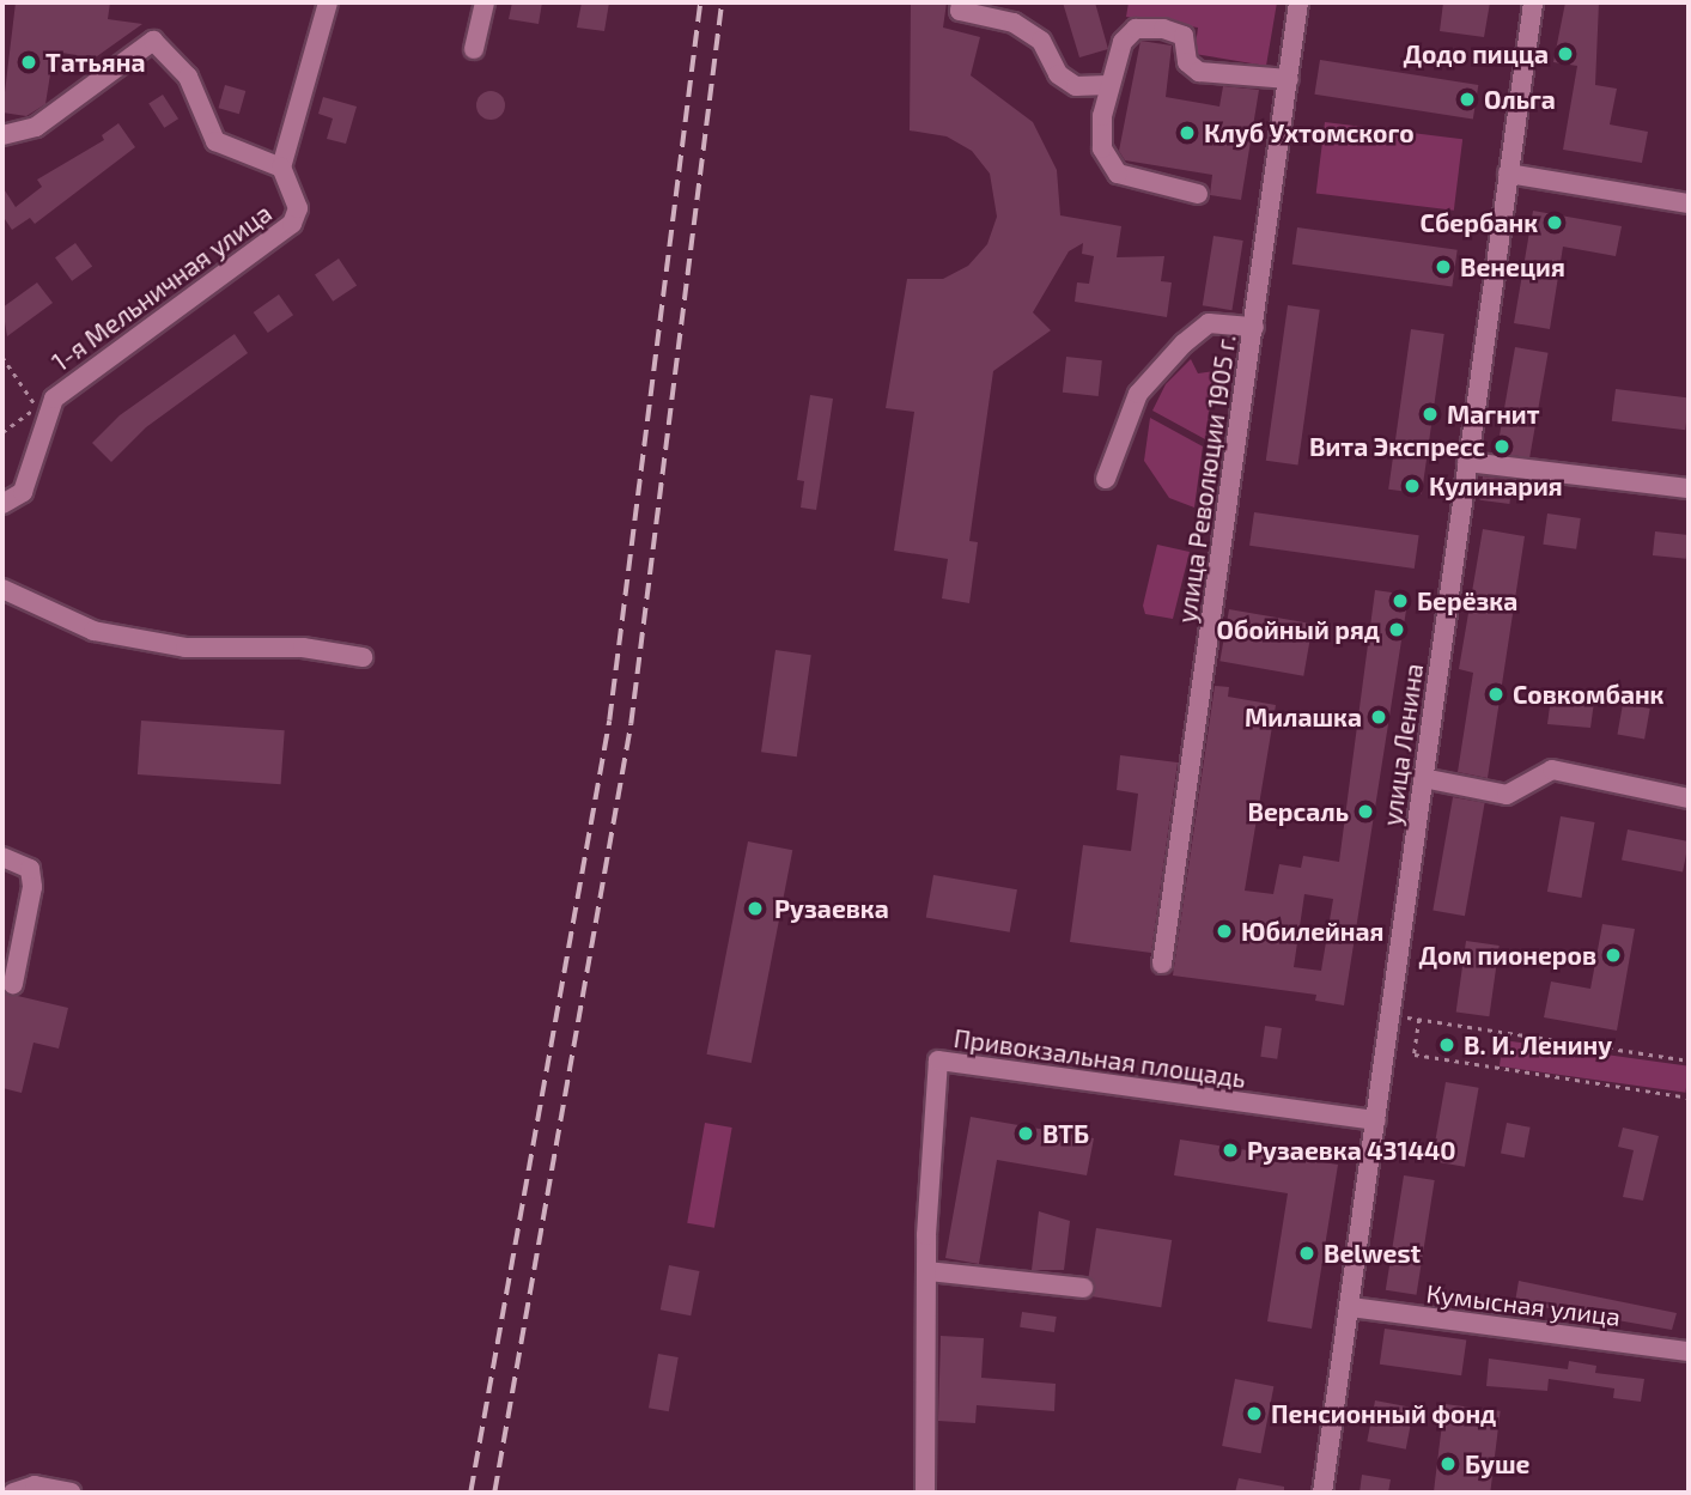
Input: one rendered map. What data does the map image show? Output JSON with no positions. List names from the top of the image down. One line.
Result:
{"streets":{"street":["1-я Мельничная улица","улица Революции 1905 г.","улица Ленина","Привокзальная площадь","Кумысная улица"]},"crossings":[["улица Ленина","Привокзальная площадь"],["улица Ленина","Кумысная улица"]],"places":["Додо пицца","Татьяна","Ольга","Клуб Ухтомского","Сбербанк","Венеция","Магнит","Вита Экспресс","Кулинария","Берёзка","Обойный ряд","Совкомбанк","Милашка","Версаль","Рузаевка","Юбилейная","Дом пионеров","В. И. Ленину","ВТБ","Рузаевка 431440","Belwest","Пенсионный фонд","Буше"]}
